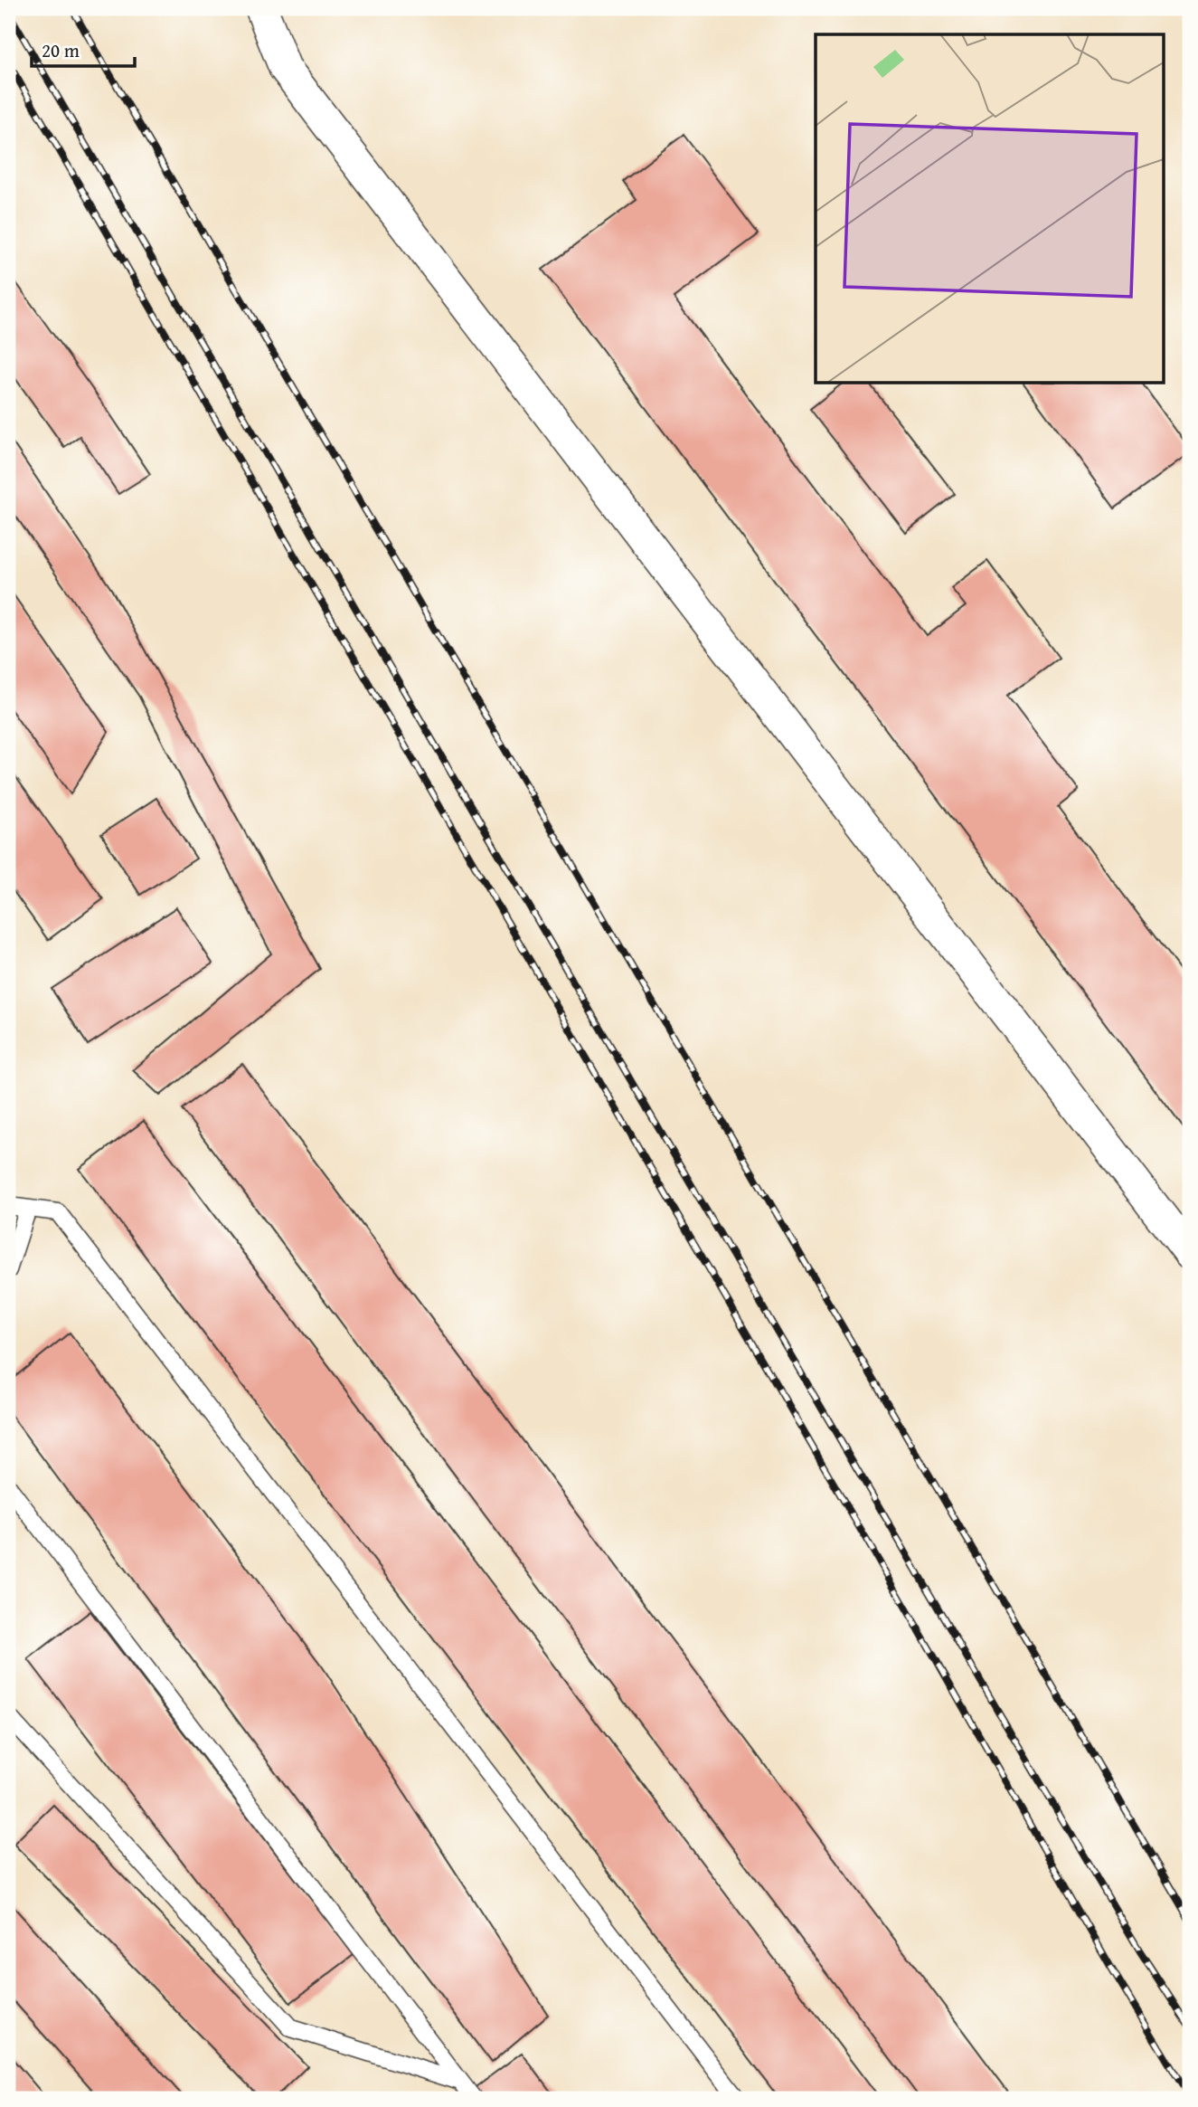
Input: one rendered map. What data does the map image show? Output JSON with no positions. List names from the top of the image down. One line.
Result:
{"scale_bar":"20 m"}
